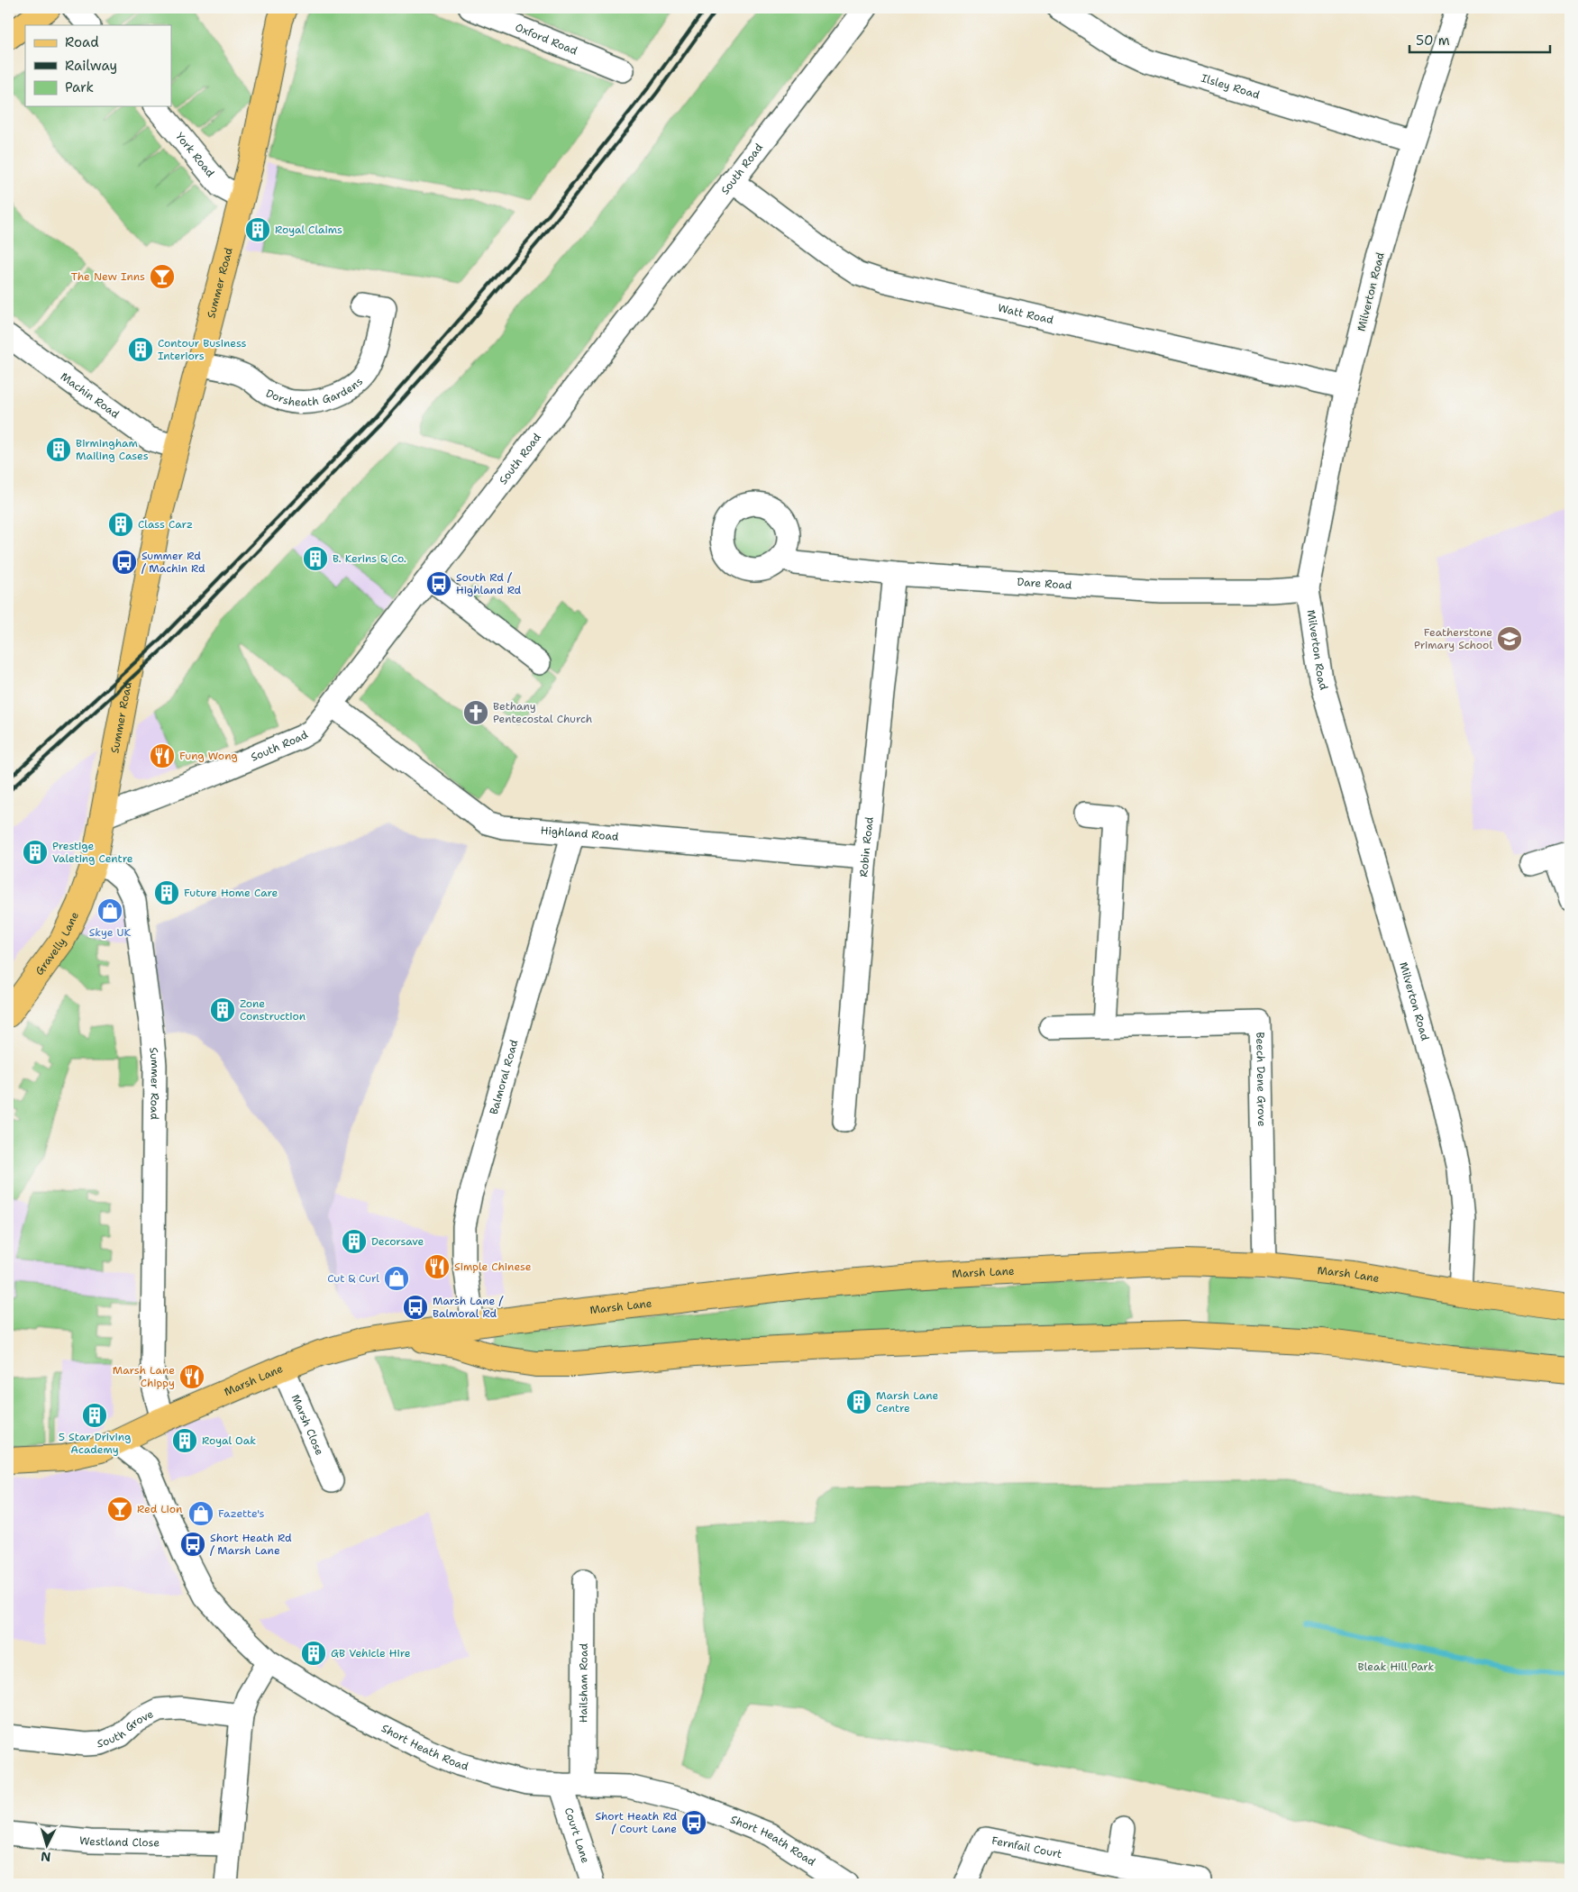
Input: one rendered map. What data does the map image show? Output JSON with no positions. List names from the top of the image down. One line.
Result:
{"streets":{"main road":["Summer Road","Gravelly Lane","Marsh Lane"],"street":["Oxford Road","Ilsley Road","York Road","South Road","Milverton Road","Watt Road","Dorsheath Gardens","Machin Road","Dare Road","Highland Road","Robin Road","Balmoral Road","Beech Dene Grove","Marsh Close","Hailsham Road","South Grove","Short Heath Road","Court Lane","Westland Close","Fernfail Court"]},"crossings":[["Ilsley Road","Milverton Road"],["York Road","Summer Road"],["South Road","Summer Road"],["South Road","Watt Road"],["South Road","Highland Road"],["Summer Road","Dorsheath Gardens"],["Summer Road","Machin Road"],["Summer Road","Gravelly Lane"],["Summer Road","Marsh Lane"],["Milverton Road","Watt Road"],["Milverton Road","Dare Road"],["Milverton Road","Marsh Lane"],["Dare Road","Robin Road"],["Highland Road","Robin Road"],["Highland Road","Balmoral Road"],["Balmoral Road","Marsh Lane"],["Beech Dene Grove","Marsh Lane"],["Marsh Lane","Marsh Close"],["Marsh Lane","Short Heath Road"],["Hailsham Road","Short Heath Road"],["Short Heath Road","Court Lane"]],"parks":["Bleak Hill Park"],"places":{"building":["Royal Claims","Contour Business Interiors","Birmingham Mailing Cases","Class Carz","B. Kerins & Co.","Prestige Valeting Centre","Future Home Care","Zone Construction","Decorsave","Marsh Lane Centre","5 Star Driving Academy","Royal Oak","GB Vehicle Hire"],"bar":["The New Inns","Red Lion"],"bus stop":["Summer Rd / Machin Rd","South Rd / Highland Rd","Marsh Lane / Balmoral Rd","Short Heath Rd / Marsh Lane","Short Heath Rd / Court Lane"],"school or university":["Featherstone Primary School"],"church":["Bethany Pentecostal Church"],"restaurant":["Fung Wong","Simple Chinese","Marsh Lane Chippy"],"shop":["Skye UK","Cut & Curl","Fazette's"]},"legend":["Road","Railway","Park"],"scale_bar":"50 m","north":"bottom"}
